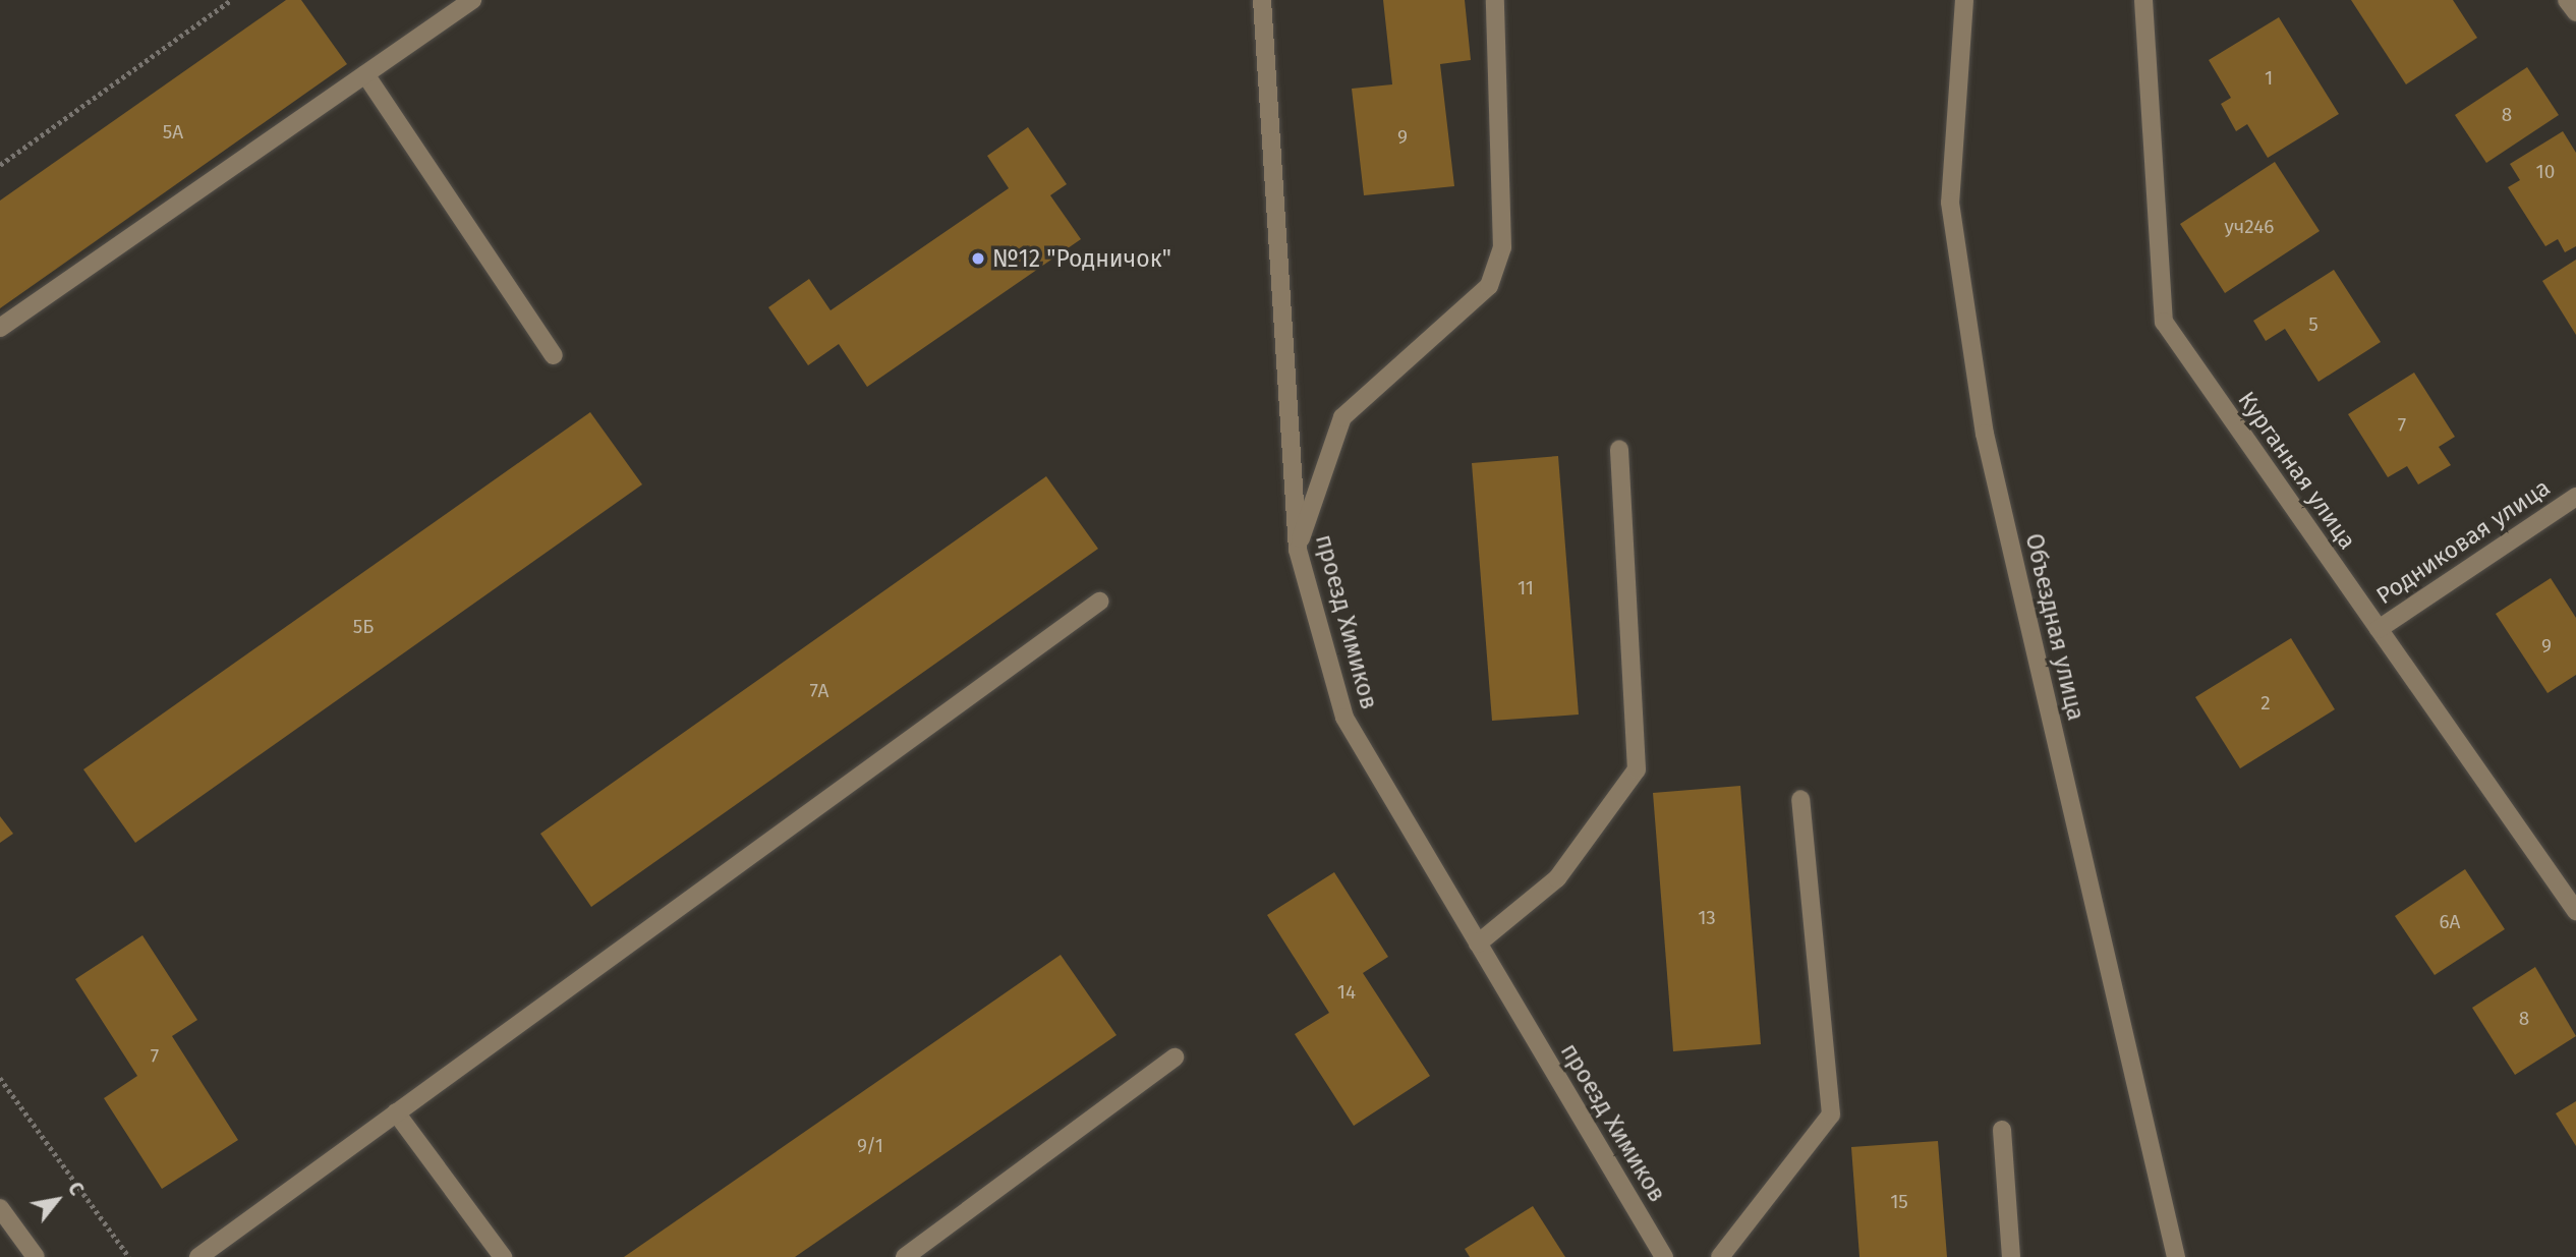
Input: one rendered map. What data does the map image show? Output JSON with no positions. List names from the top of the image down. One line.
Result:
{"streets":{"street":["Курганная улица","Родниковая улица","проезд Химиков","Объездная улица"]},"crossings":[["Курганная улица","Родниковая улица"]],"places":["№12 \"Родничок\""],"house_numbers":["1","8","5А","9","10","уч246","5","7","11","5Б","9","7А","2","13","6А","14","8","7","9/1","15"],"north":"top right"}
